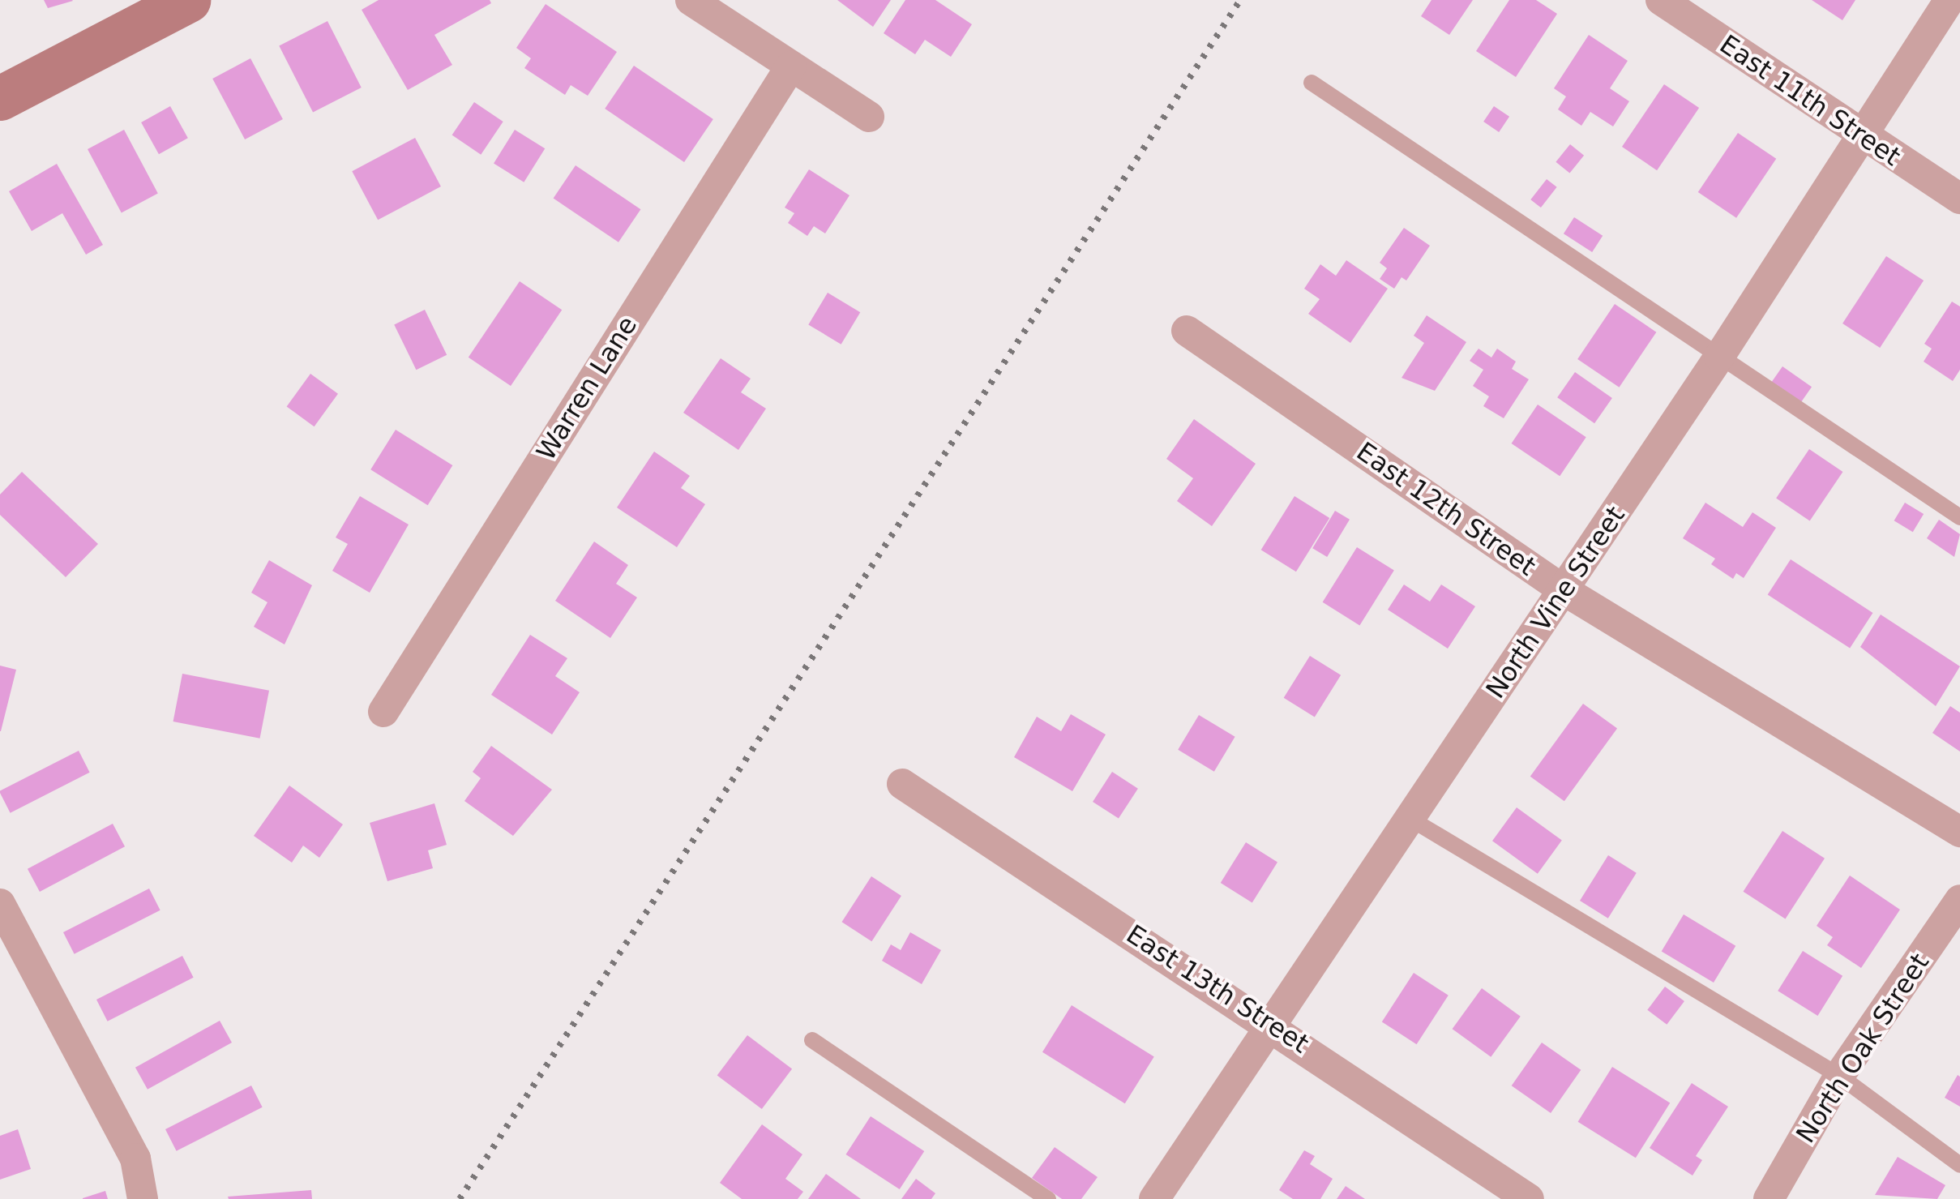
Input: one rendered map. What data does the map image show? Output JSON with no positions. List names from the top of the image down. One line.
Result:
{"streets":{"street":["East 11th Street","Warren Lane","East 12th Street","North Vine Street","East 13th Street","North Oak Street"]},"crossings":[["East 11th Street","North Vine Street"],["East 12th Street","North Vine Street"],["North Vine Street","East 13th Street"]]}
